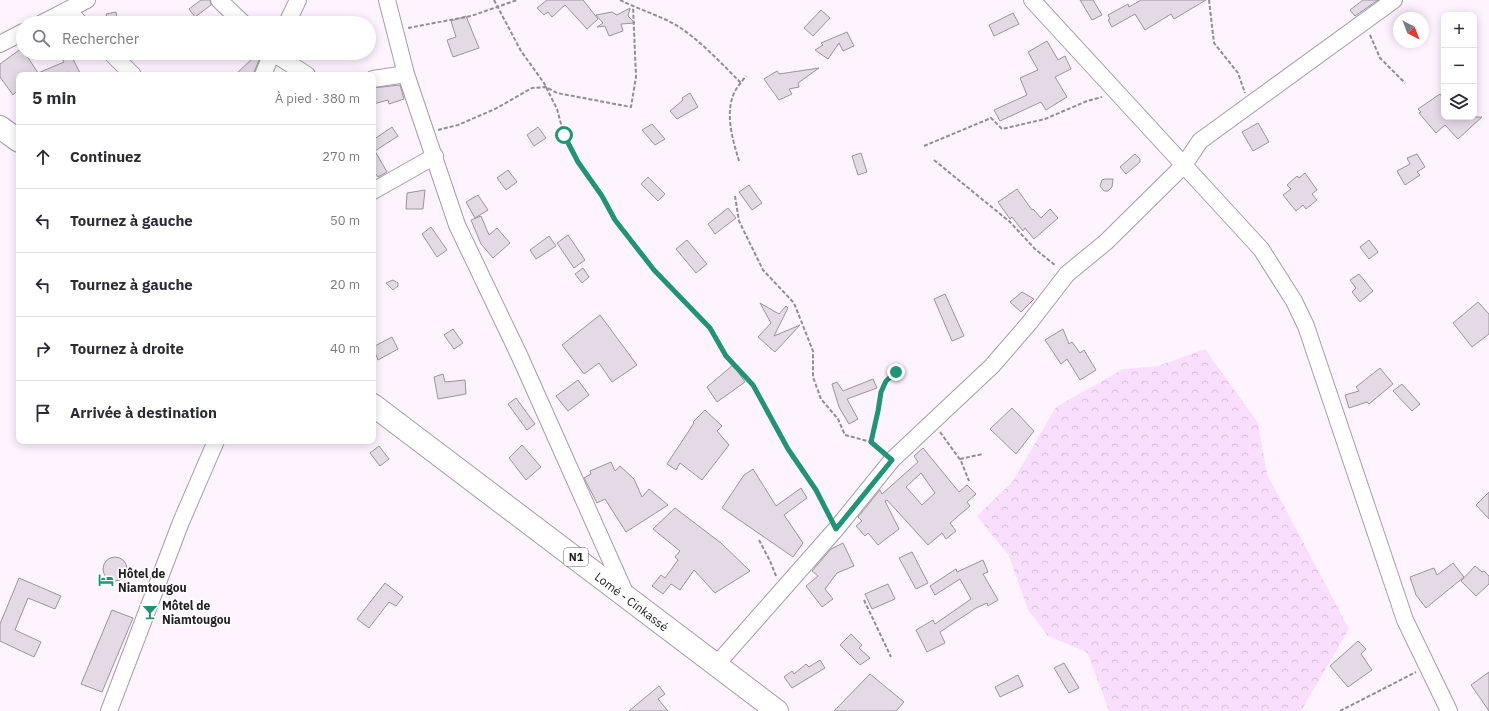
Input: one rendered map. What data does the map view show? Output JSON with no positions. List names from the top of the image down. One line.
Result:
{"streets":{"highway":["N1","Lomé - Cinkassé"]},"places":{"hotel":["Hôtel de Niamtougou"],"bar":["Môtel de Niamtougou"]},"north":"bottom right","page":{"map_buttons":["+","−"],"search":"Rechercher","heading":["5 min","À pied · 380 m"],"list":[["Continuez","270 m"],["Tournez à gauche","50 m"],["Tournez à gauche","20 m"],["Tournez à droite","40 m"],"Arrivée à destination"]}}
